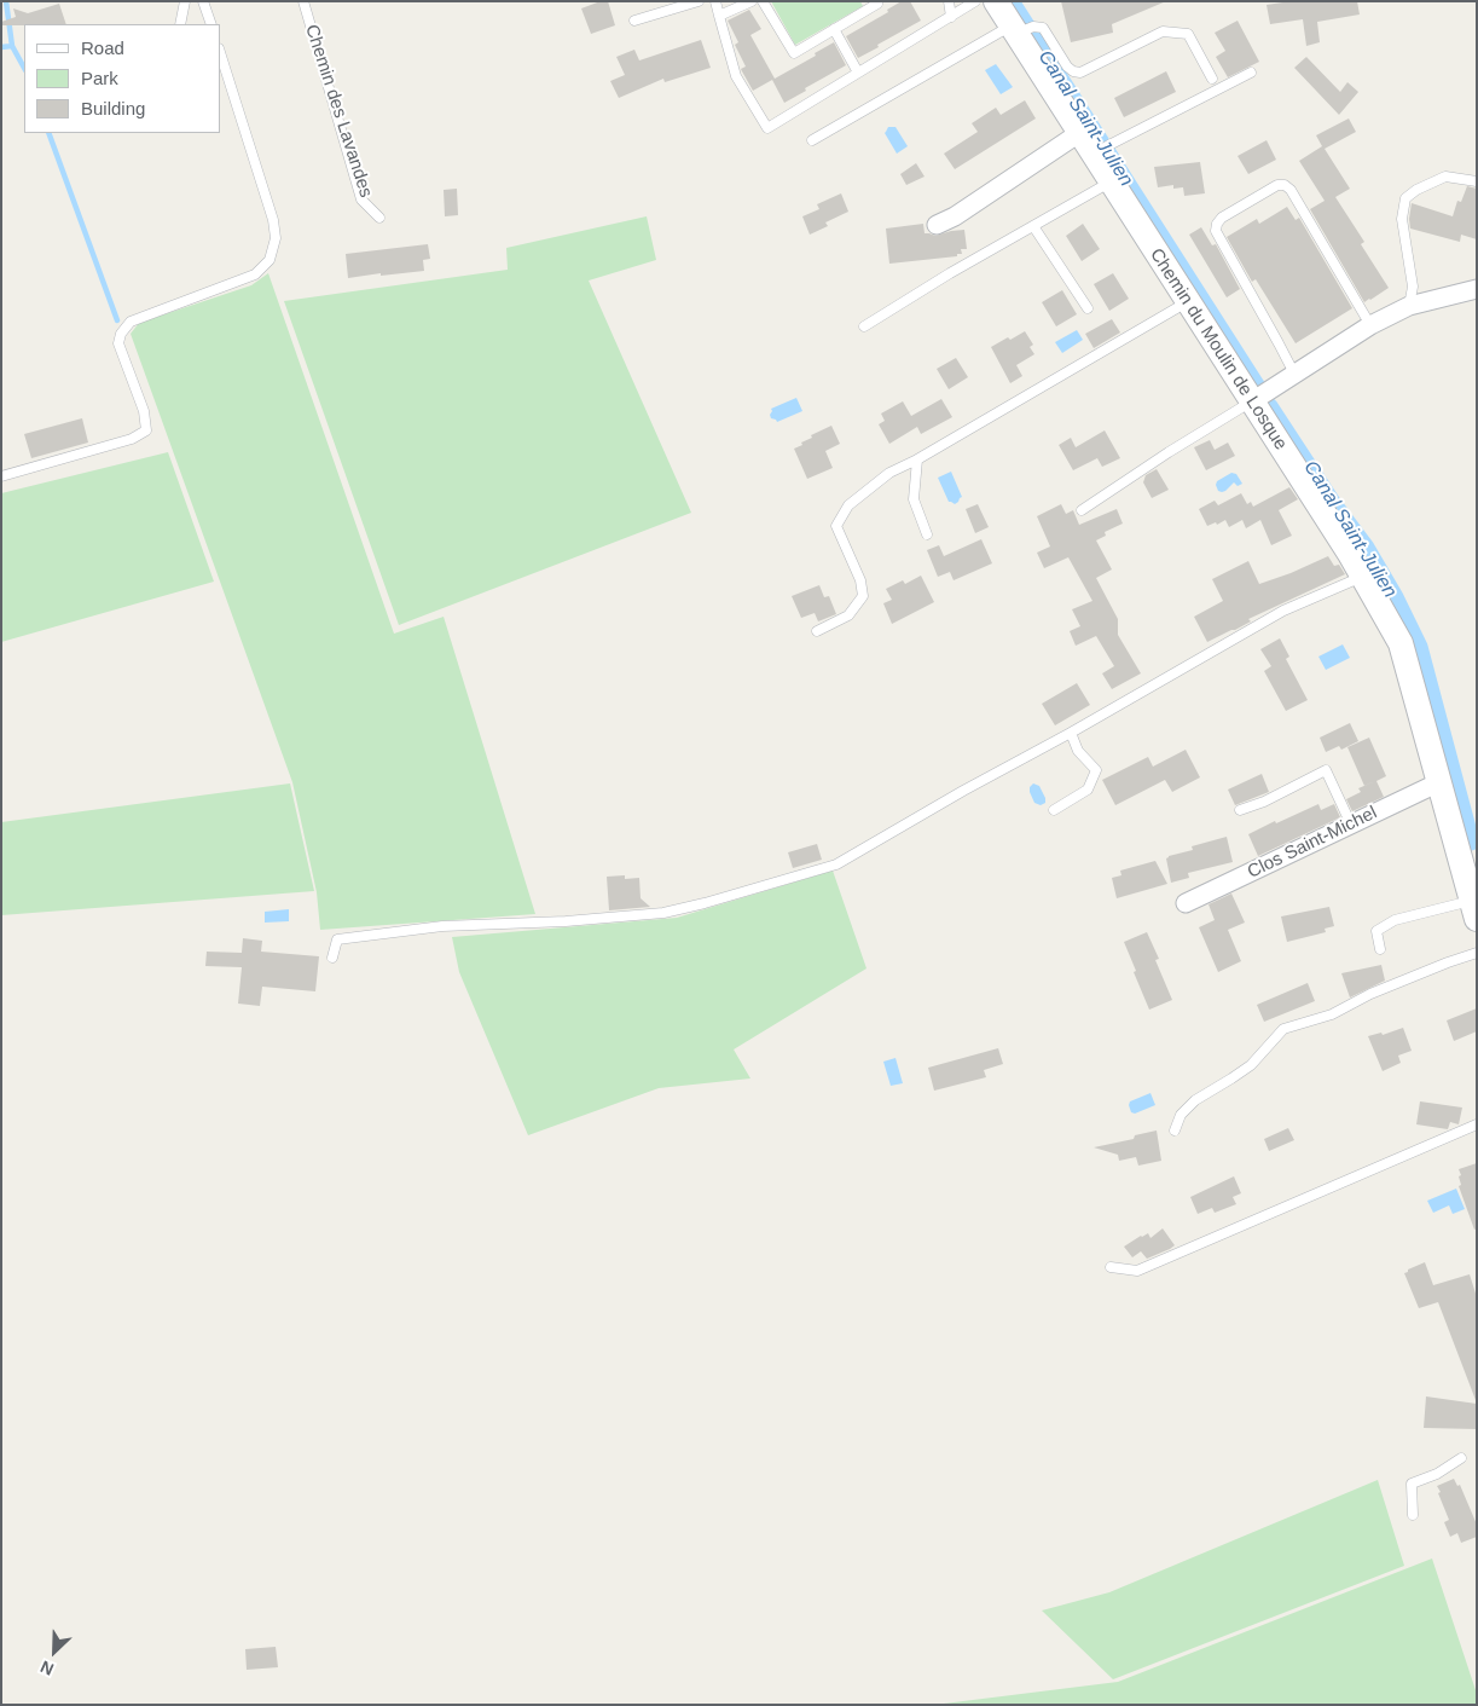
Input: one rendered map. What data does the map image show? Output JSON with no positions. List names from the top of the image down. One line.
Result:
{"streets":{"street":["Chemin du Moulin de Losque","Clos Saint-Michel"],"lane":["Chemin des Lavandes"]},"crossings":[["Chemin du Moulin de Losque","Clos Saint-Michel"]],"water":["Canal Saint-Julien"],"legend":["Road","Park","Building"],"north":"bottom left"}
